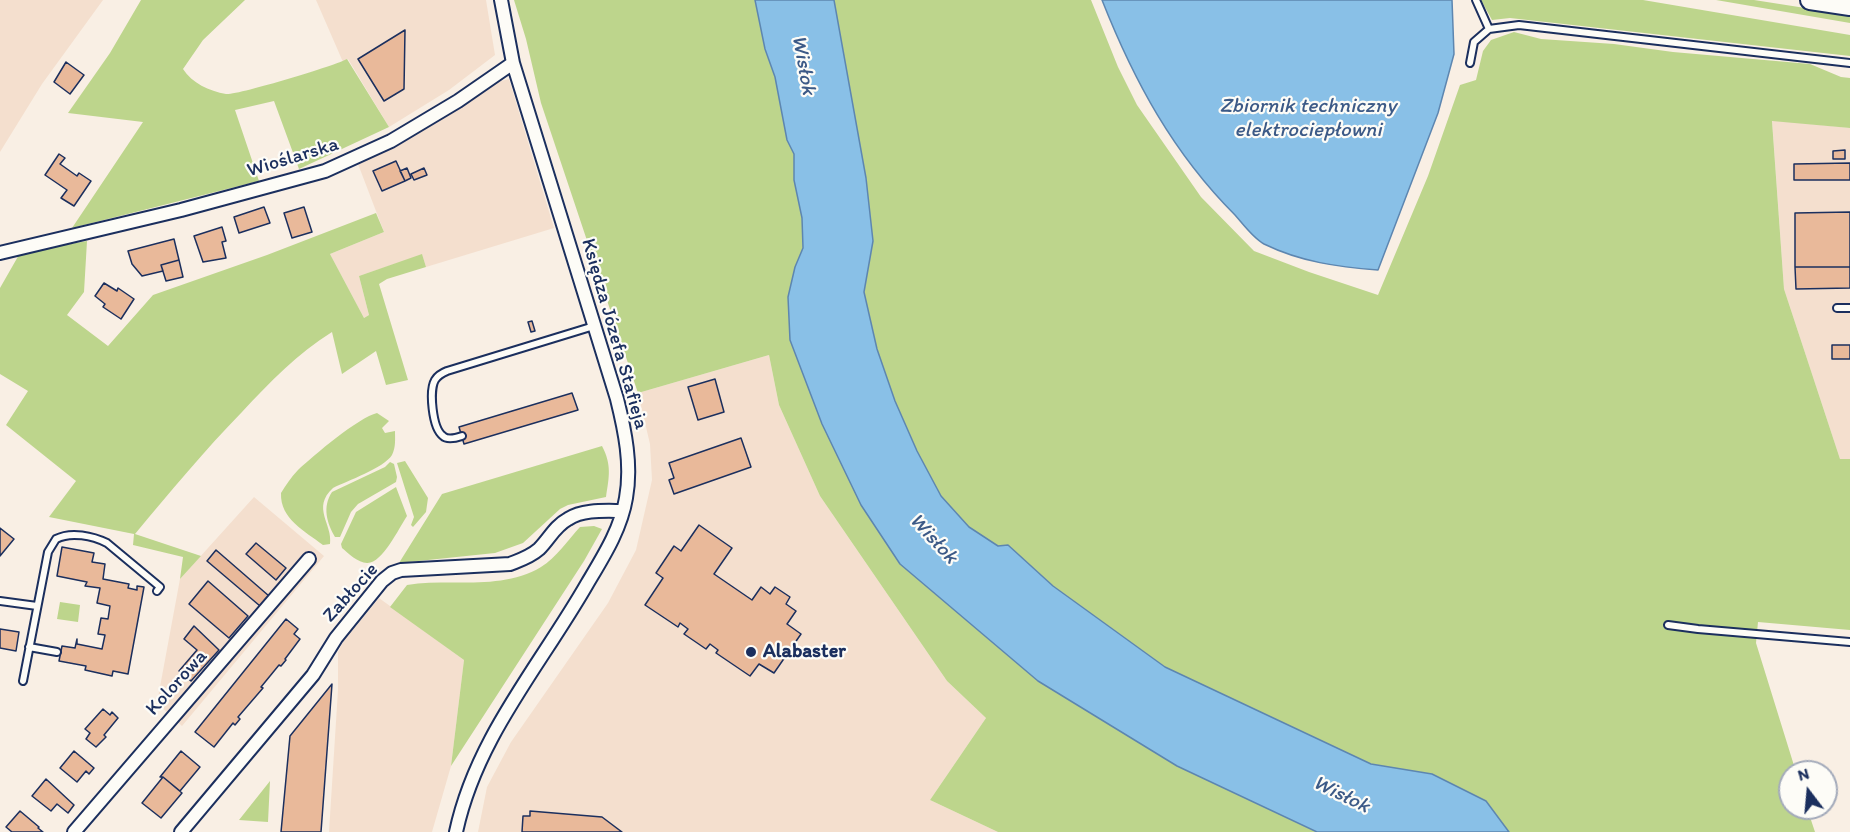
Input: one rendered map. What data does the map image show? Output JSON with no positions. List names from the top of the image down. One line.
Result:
{"streets":{"street":["Wioślarska","Księdza Józefa Stafieja","Zabłocie","Kolorowa"]},"crossings":[["Wioślarska","Księdza Józefa Stafieja"],["Księdza Józefa Stafieja","Zabłocie"]],"water":["Wisłok","Zbiornik techniczny elektrociepłowni"],"places":["Alabaster"],"north":"top"}
